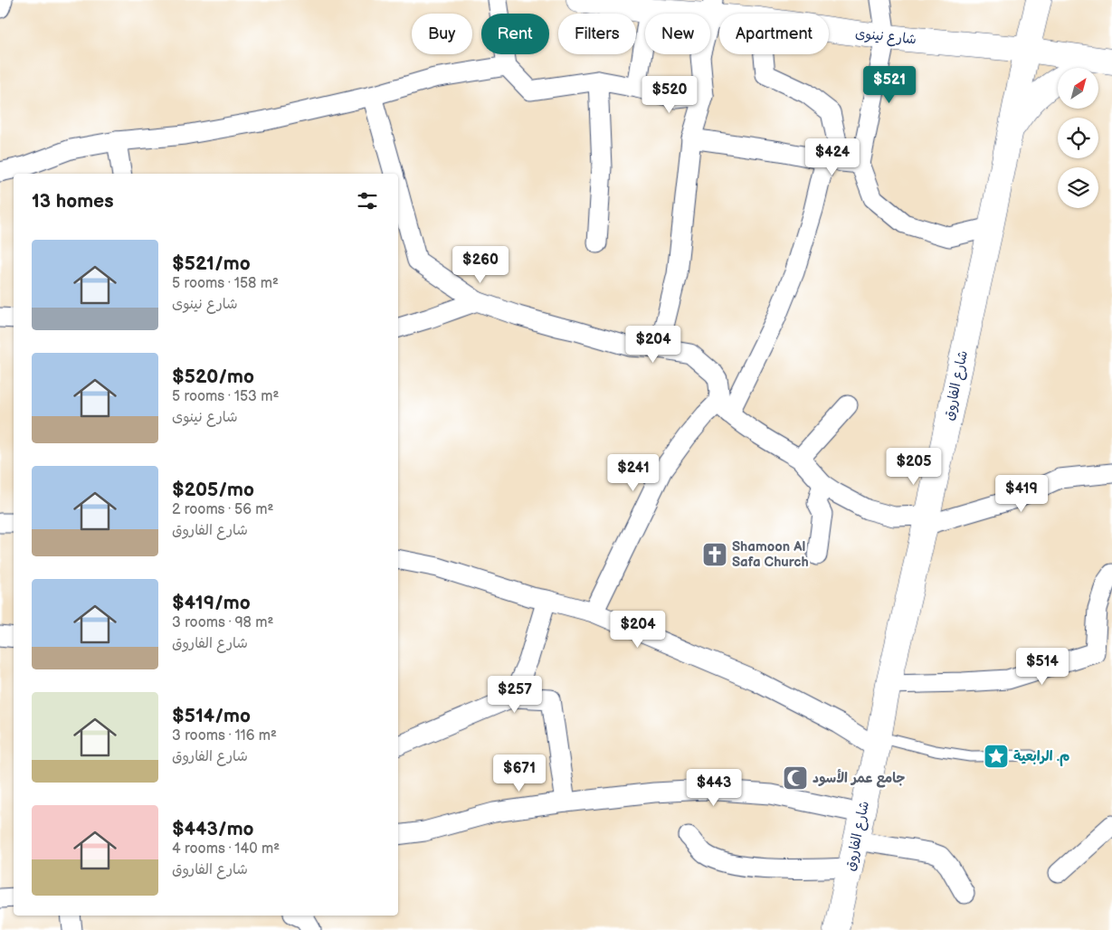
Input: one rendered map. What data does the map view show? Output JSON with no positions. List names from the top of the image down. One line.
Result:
{"streets":{"main road":["شارع نينوى","شارع الفاروق"]},"crossings":[["شارع نينوى","شارع الفاروق"]],"places":{"church":["Shamoon Al Safa Church"],"place":["م. الرابعية"],"mosque":["جامع عمر الأسود"]},"north":"top right","page":{"chip":["Buy","Rent","Filters","New","Apartment"],"price":["$521","$520","$424","$260","$204","$205","$241","$419","$204","$514","$257","$671","$443"],"heading":"13 homes","list":[{"name":"$521/mo","note":"5 rooms · 158 m² · شارع نينوى"},{"name":"$520/mo","note":"5 rooms · 153 m² · شارع نينوى"},{"name":"$205/mo","note":"2 rooms · 56 m² · شارع الفاروق"},{"name":"$419/mo","note":"3 rooms · 98 m² · شارع الفاروق"},{"name":"$514/mo","note":"3 rooms · 116 m² · شارع الفاروق"},{"name":"$443/mo","note":"4 rooms · 140 m² · شارع الفاروق"}]}}
